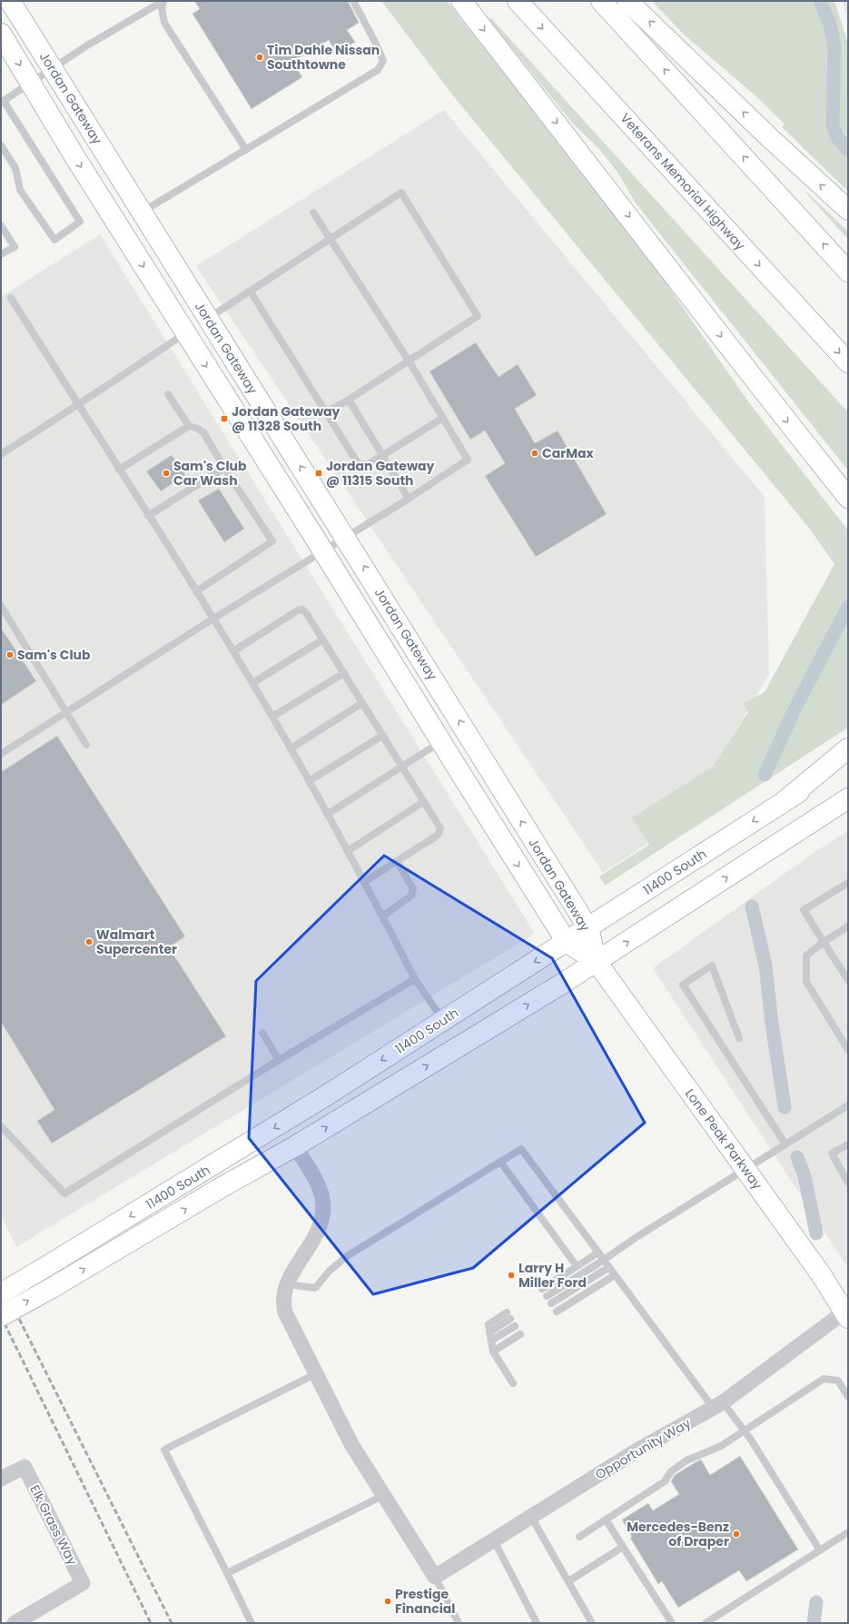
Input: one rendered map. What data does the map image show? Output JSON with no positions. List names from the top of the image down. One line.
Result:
{"streets":{"main road":["Jordan Gateway","Veterans Memorial Highway","11400 South","Lone Peak Parkway"],"street":["Opportunity Way","Elk Grass Way"]},"crossings":[["Jordan Gateway","11400 South"],["Jordan Gateway","Lone Peak Parkway"],["11400 South","Lone Peak Parkway"],["Lone Peak Parkway","Opportunity Way"]],"places":{"other":["Tim Dahle Nissan Southtowne","CarMax","Sam's Club Car Wash","Sam's Club","Walmart Supercenter","Larry H Miller Ford","Mercedes-Benz of Draper","Prestige Financial"],"transit":["Jordan Gateway @ 11328 South","Jordan Gateway @ 11315 South"]}}
